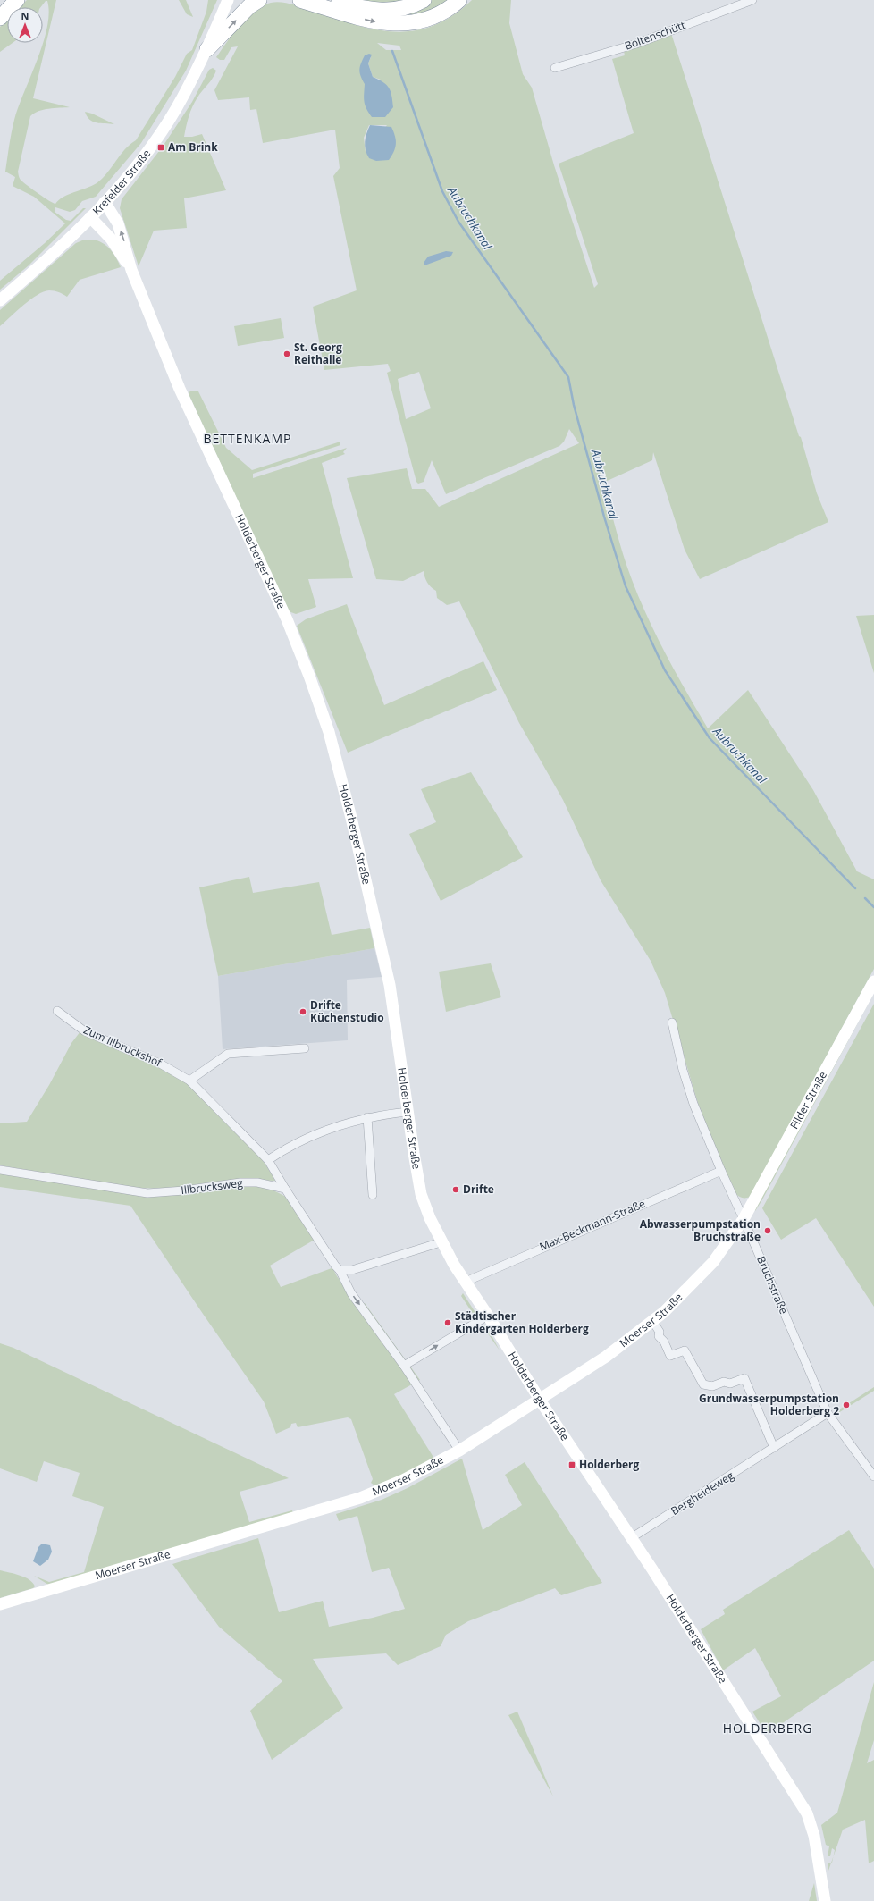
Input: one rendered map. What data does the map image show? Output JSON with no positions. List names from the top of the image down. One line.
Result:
{"streets":{"main road":["Krefelder Straße","Holderberger Straße","Filder Straße","Moerser Straße"],"street":["Boltenschütt","Zum Illbruckshof","Illbrucksweg","Max-Beckmann-Straße","Bruchstraße","Bergheideweg"]},"crossings":[["Krefelder Straße","Holderberger Straße"],["Holderberger Straße","Max-Beckmann-Straße"],["Holderberger Straße","Moerser Straße"],["Holderberger Straße","Bergheideweg"],["Zum Illbruckshof","Illbrucksweg"],["Filder Straße","Bruchstraße"],["Filder Straße","Moerser Straße"],["Max-Beckmann-Straße","Bruchstraße"],["Bruchstraße","Moerser Straße"],["Bruchstraße","Bergheideweg"]],"districts":["BETTENKAMP","HOLDERBERG"],"water":["Aubruchkanal"],"places":{"transit":["Am Brink","Holderberg"],"other":["St. Georg Reithalle","Drifte Küchenstudio","Drifte","Abwasserpumpstation Bruchstraße","Städtischer Kindergarten Holderberg","Grundwasserpumpstation Holderberg 2"]},"north":"top"}
